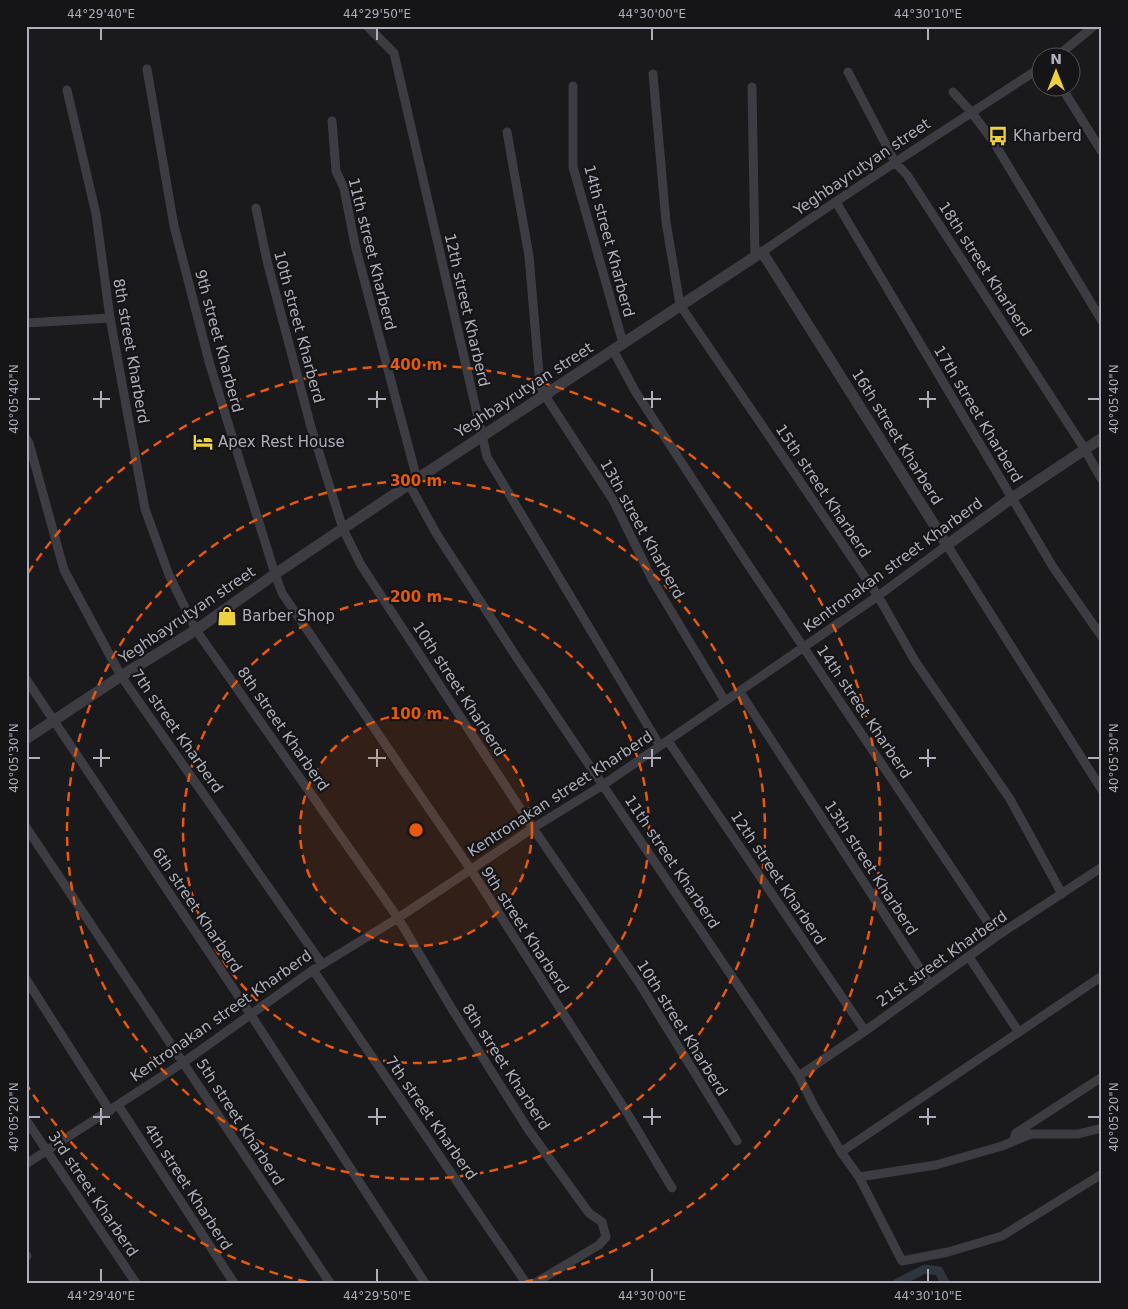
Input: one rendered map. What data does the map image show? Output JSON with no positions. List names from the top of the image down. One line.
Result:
{"streets":{"street":["Yeghbayrutyan street","14th street Kharberd","11th street Kharberd","18th street Kharberd","12th street Kharberd","10th street Kharberd","9th street Kharberd","8th street Kharberd","17th street Kharberd","16th street Kharberd","15th street Kharberd","13th street Kharberd","Kentronakan street Kharberd","7th street Kharberd","6th street Kharberd","21st street Kharberd","5th street Kharberd","4th street Kharberd","3rd street Kharberd"]},"crossings":[["Yeghbayrutyan street","14th street Kharberd"],["Yeghbayrutyan street","11th street Kharberd"],["Yeghbayrutyan street","18th street Kharberd"],["Yeghbayrutyan street","12th street Kharberd"],["Yeghbayrutyan street","10th street Kharberd"],["Yeghbayrutyan street","9th street Kharberd"],["Yeghbayrutyan street","8th street Kharberd"],["Yeghbayrutyan street","17th street Kharberd"],["Yeghbayrutyan street","16th street Kharberd"],["Yeghbayrutyan street","15th street Kharberd"],["Yeghbayrutyan street","13th street Kharberd"],["Yeghbayrutyan street","7th street Kharberd"],["Yeghbayrutyan street","6th street Kharberd"],["14th street Kharberd","Kentronakan street Kharberd"],["14th street Kharberd","21st street Kharberd"],["11th street Kharberd","Kentronakan street Kharberd"],["11th street Kharberd","21st street Kharberd"],["18th street Kharberd","Kentronakan street Kharberd"],["12th street Kharberd","Kentronakan street Kharberd"],["12th street Kharberd","21st street Kharberd"],["10th street Kharberd","Kentronakan street Kharberd"],["9th street Kharberd","Kentronakan street Kharberd"],["8th street Kharberd","Kentronakan street Kharberd"],["17th street Kharberd","Kentronakan street Kharberd"],["16th street Kharberd","Kentronakan street Kharberd"],["15th street Kharberd","Kentronakan street Kharberd"],["15th street Kharberd","21st street Kharberd"],["13th street Kharberd","Kentronakan street Kharberd"],["13th street Kharberd","21st street Kharberd"],["Kentronakan street Kharberd","7th street Kharberd"],["Kentronakan street Kharberd","6th street Kharberd"],["Kentronakan street Kharberd","5th street Kharberd"],["Kentronakan street Kharberd","4th street Kharberd"],["Kentronakan street Kharberd","3rd street Kharberd"]],"places":{"bus stop":["Kharberd"],"hotel":["Apex Rest House"],"shop":["Barber Shop"]},"north":"top","coordinates":["44°29'40\"E","44°29'50\"E","44°30'00\"E","44°30'10\"E","40°05'40\"N","40°05'30\"N","40°05'20\"N"],"rings":["400 m","300 m","200 m","100 m"]}
